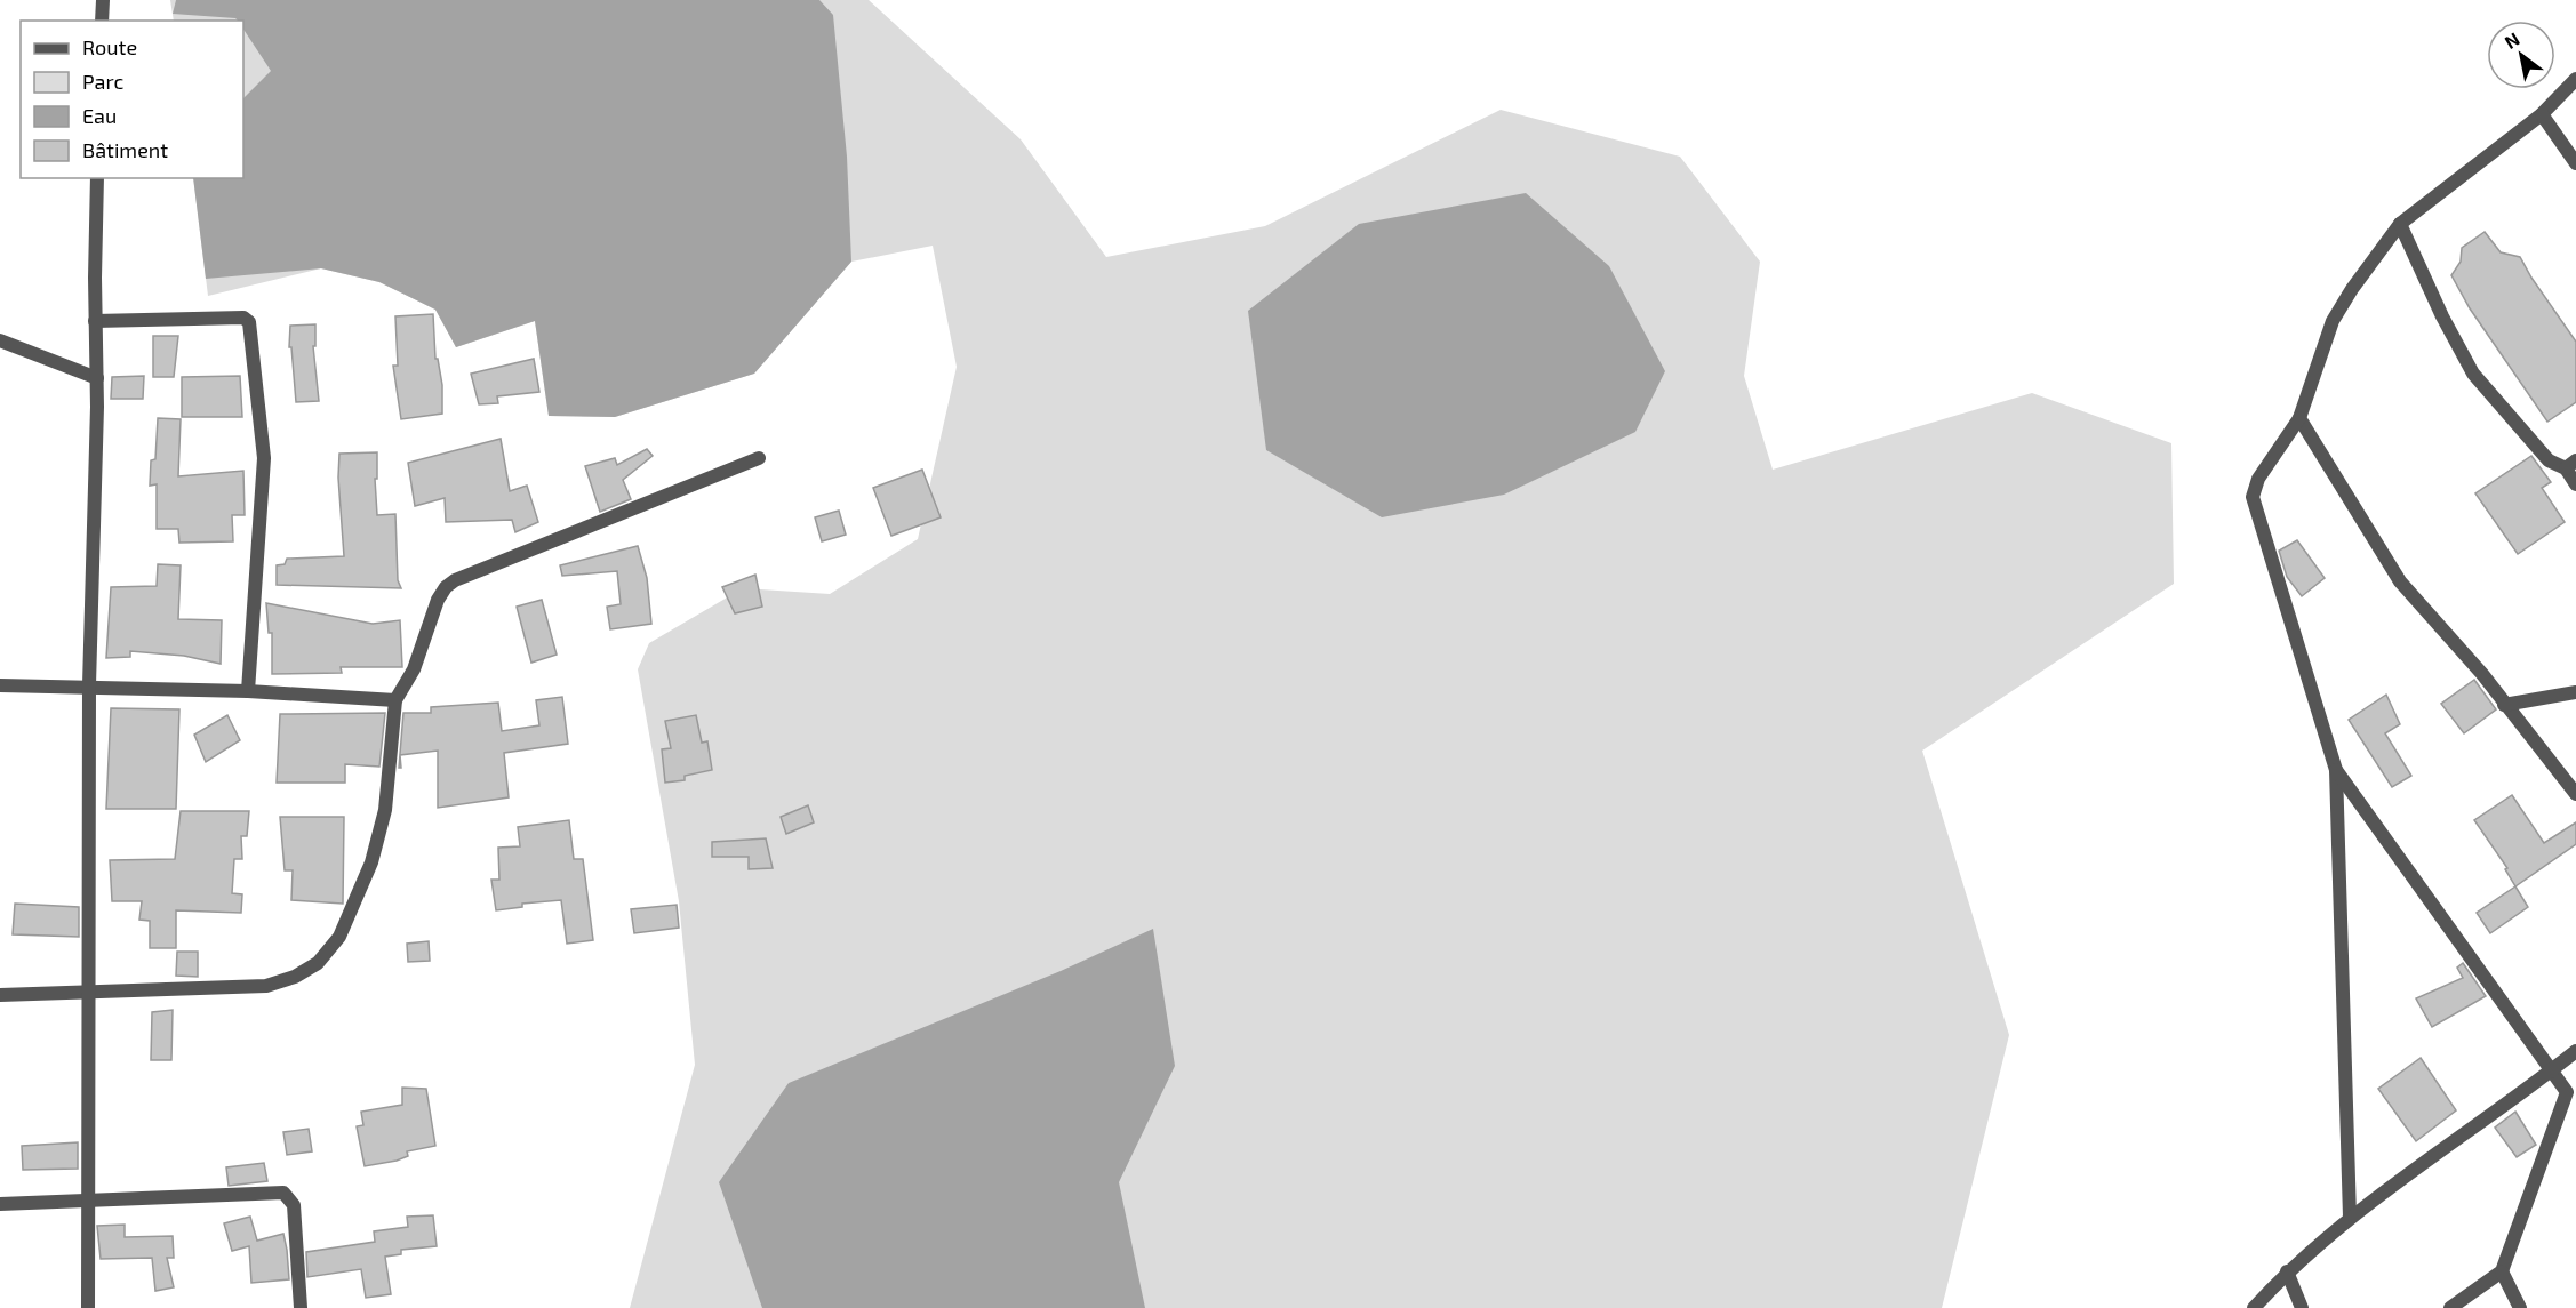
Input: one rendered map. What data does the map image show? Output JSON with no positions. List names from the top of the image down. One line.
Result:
{"legend":["Route","Parc","Eau","Bâtiment"],"north":"top left"}
